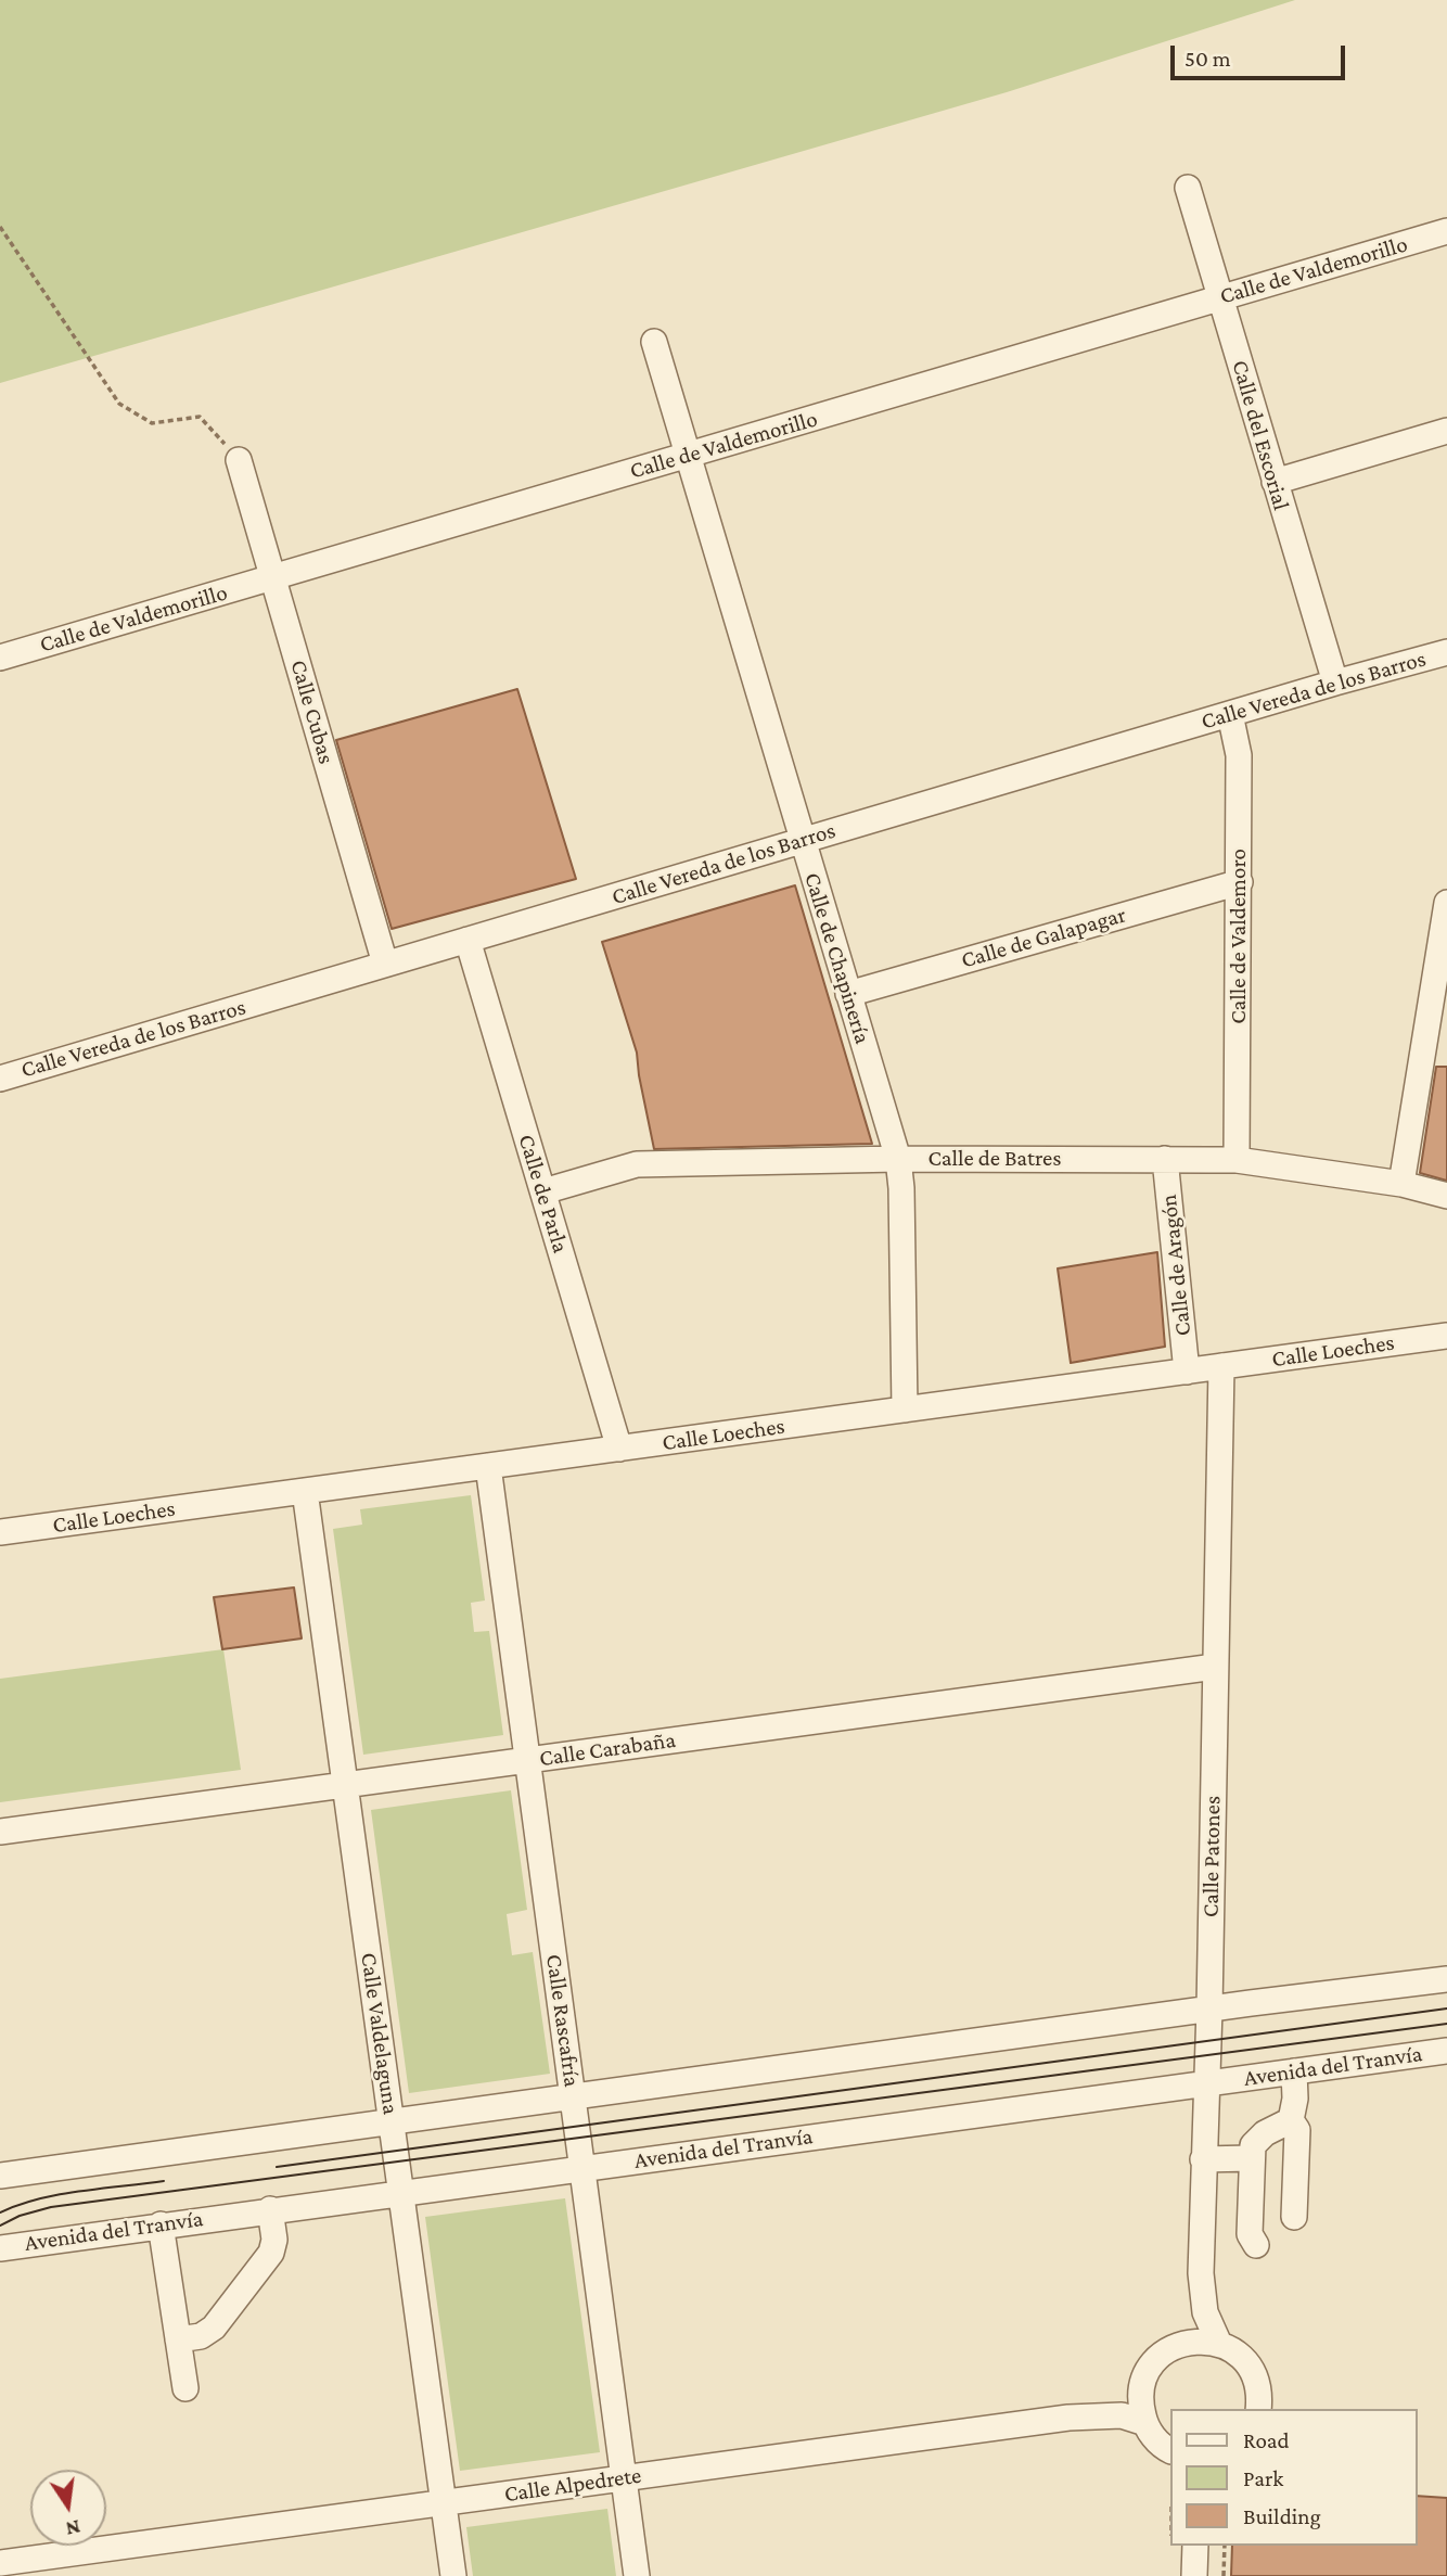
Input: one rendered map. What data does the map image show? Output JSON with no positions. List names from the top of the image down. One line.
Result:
{"streets":{"street":["Calle de Valdemorillo","Calle del Escorial","Calle Vereda de los Barros","Calle Cubas","Calle de Valdemoro","Calle de Galapagar","Calle de Chapinería","Calle de Batres","Calle de Parla","Calle de Aragón","Calle Loeches","Calle Carabaña","Calle Patones","Calle Rascafría","Calle Valdelaguna","Avenida del Tranvía","Calle Alpedrete"]},"crossings":[["Calle de Valdemorillo","Calle del Escorial"],["Calle de Valdemorillo","Calle Cubas"],["Calle de Valdemorillo","Calle de Chapinería"],["Calle del Escorial","Calle Vereda de los Barros"],["Calle Vereda de los Barros","Calle Cubas"],["Calle Vereda de los Barros","Calle de Valdemoro"],["Calle Vereda de los Barros","Calle de Chapinería"],["Calle Vereda de los Barros","Calle de Parla"],["Calle de Valdemoro","Calle de Galapagar"],["Calle de Valdemoro","Calle de Batres"],["Calle de Galapagar","Calle de Chapinería"],["Calle de Chapinería","Calle de Batres"],["Calle de Chapinería","Calle Loeches"],["Calle de Batres","Calle de Parla"],["Calle de Batres","Calle de Aragón"],["Calle de Parla","Calle Loeches"],["Calle de Aragón","Calle Loeches"],["Calle Loeches","Calle Patones"],["Calle Loeches","Calle Rascafría"],["Calle Loeches","Calle Valdelaguna"],["Calle Carabaña","Calle Patones"],["Calle Carabaña","Calle Rascafría"],["Calle Carabaña","Calle Valdelaguna"],["Calle Patones","Avenida del Tranvía"],["Calle Rascafría","Avenida del Tranvía"],["Calle Rascafría","Calle Alpedrete"],["Calle Valdelaguna","Avenida del Tranvía"],["Calle Valdelaguna","Calle Alpedrete"]],"legend":["Road","Park","Building"],"scale_bar":"50 m","north":"bottom"}
